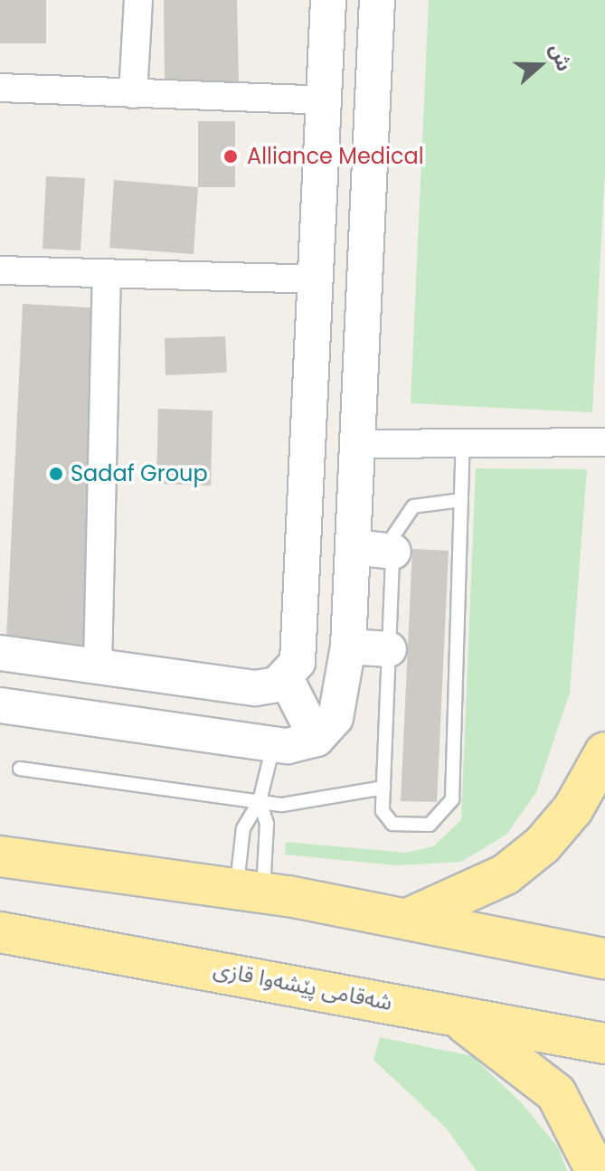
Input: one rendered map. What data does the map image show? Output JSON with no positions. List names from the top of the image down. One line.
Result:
{"streets":{"highway":["شەقامی پێشەوا قازی"]},"places":["Alliance Medical","Sadaf Group"],"north":"right"}
